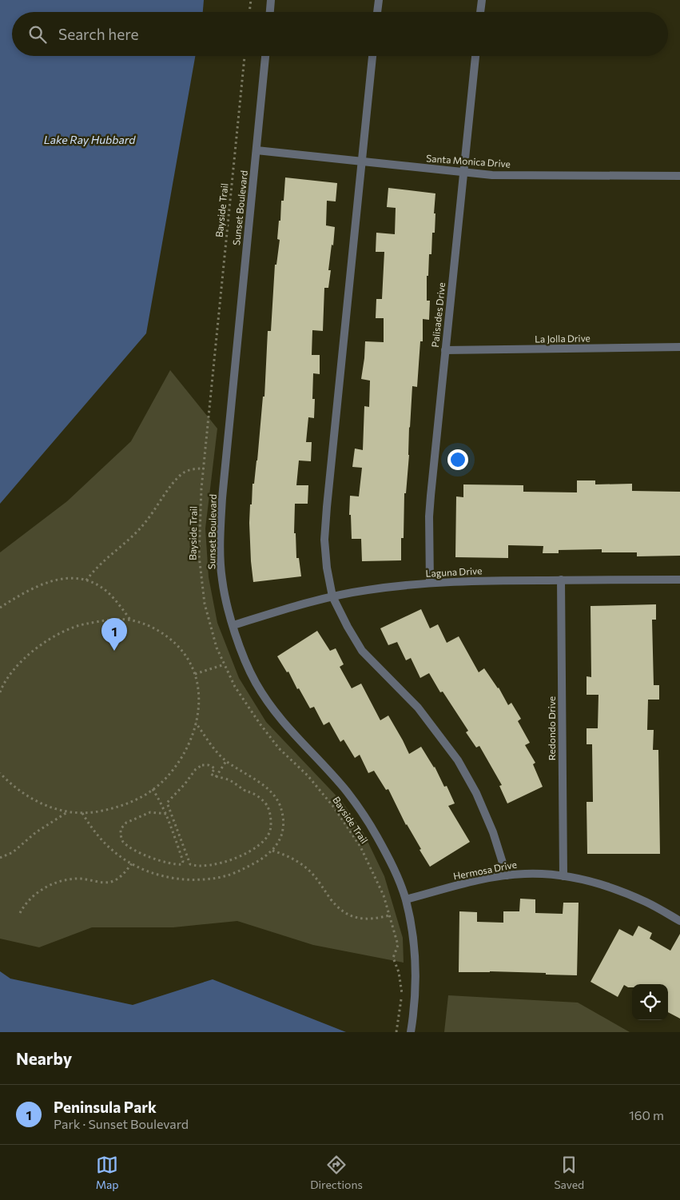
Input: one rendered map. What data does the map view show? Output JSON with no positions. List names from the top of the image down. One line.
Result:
{"streets":{"street":["Santa Monica Drive","Sunset Boulevard","Palisades Drive","La Jolla Drive","Laguna Drive","Redondo Drive","Hermosa Drive"],"path":["Bayside Trail"]},"crossings":[["Santa Monica Drive","Sunset Boulevard"],["Santa Monica Drive","Palisades Drive"],["Sunset Boulevard","Laguna Drive"],["Sunset Boulevard","Hermosa Drive"],["Palisades Drive","La Jolla Drive"],["Palisades Drive","Laguna Drive"],["Laguna Drive","Redondo Drive"],["Redondo Drive","Hermosa Drive"]],"water":["Lake Ray Hubbard"],"page":{"search":"Search here","pins":"1","heading":"Nearby","list":[{"mark":"1","name":"Peninsula Park","note":"Park · Sunset Boulevard","value":"160 m"}],"nav":["Map","Directions","Saved"]}}
